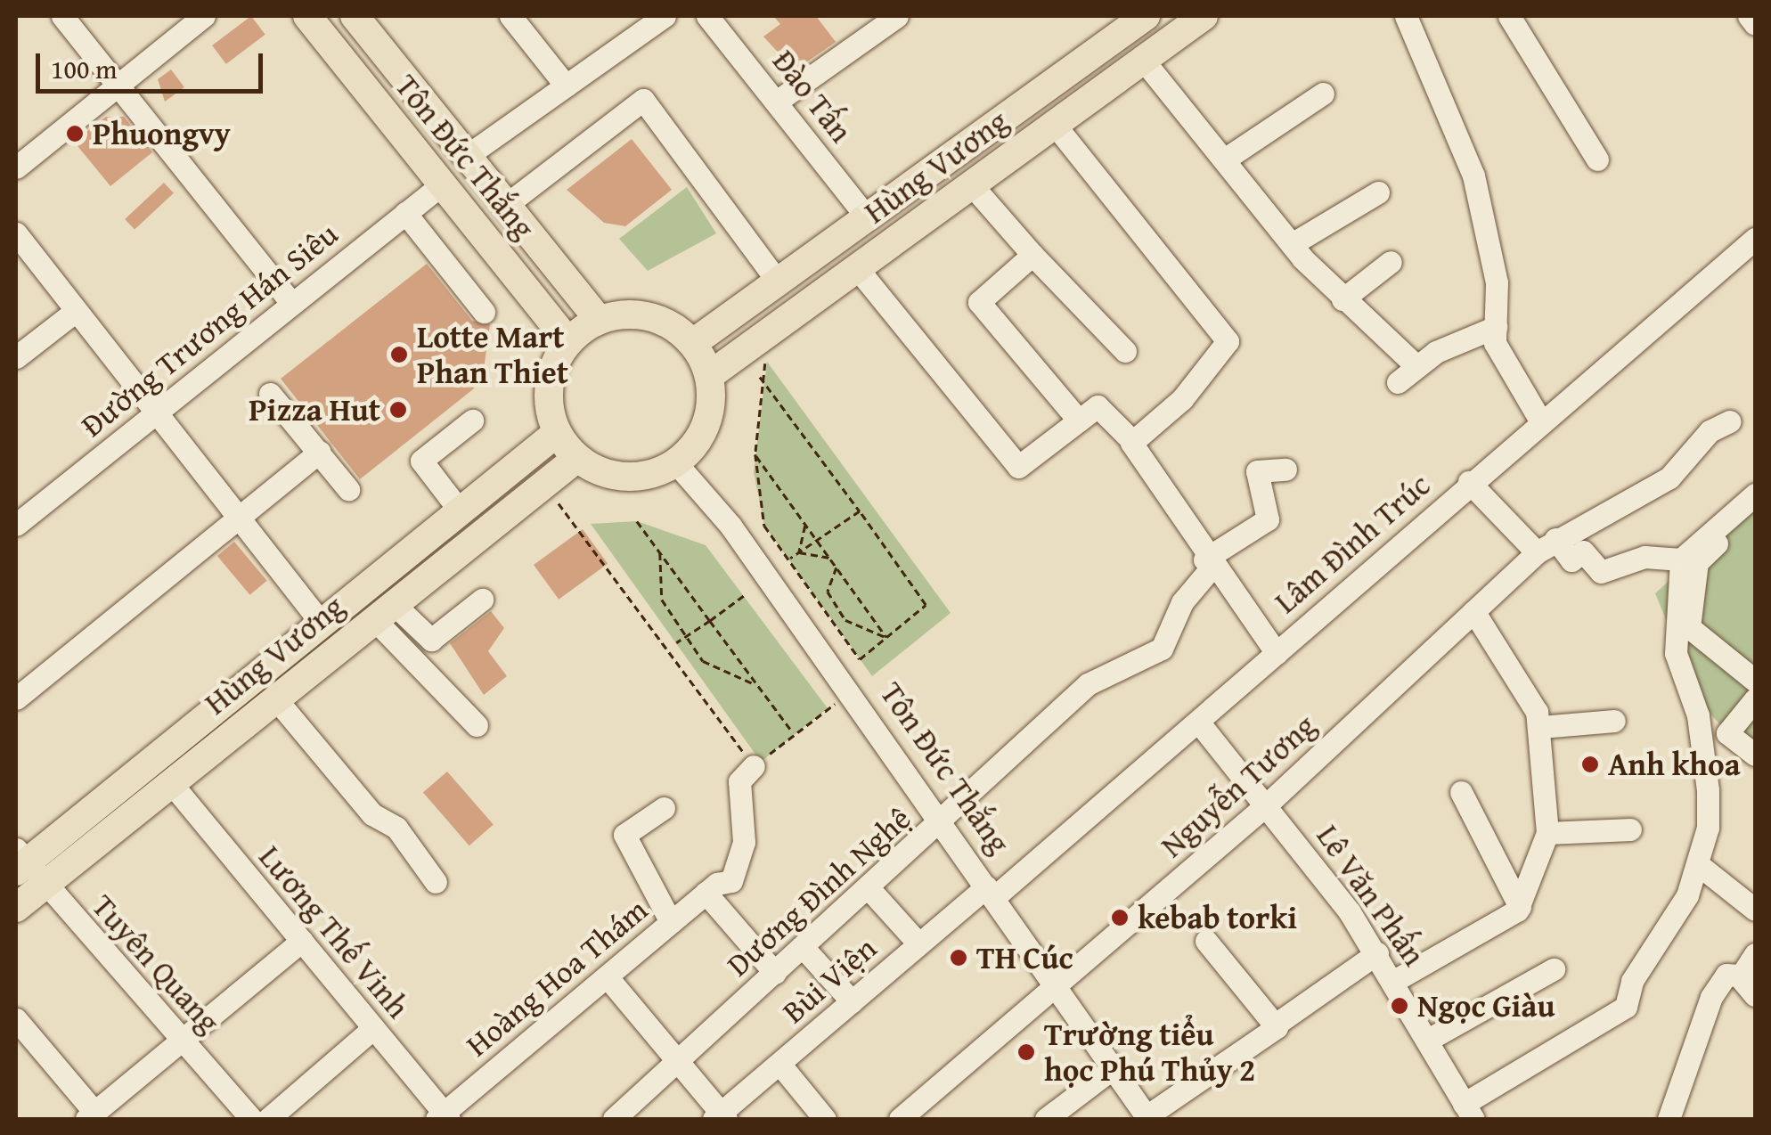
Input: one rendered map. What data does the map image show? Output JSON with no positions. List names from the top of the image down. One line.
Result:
{"streets":{"main road":["Tôn Đức Thắng","Hùng Vương"],"street":["Đào Tấn","Đường Trương Hán Siêu","Lâm Đình Trúc","Nguyễn Tương","Dương Đình Nghệ","Lê Văn Phấn","Lương Thế Vinh","Tuyên Quang","Hoàng Hoa Thám","Bùi Viện"]},"crossings":[["Đào Tấn","Hùng Vương"],["Tôn Đức Thắng","Hùng Vương"],["Tôn Đức Thắng","Đường Trương Hán Siêu"],["Tôn Đức Thắng","Lâm Đình Trúc"],["Tôn Đức Thắng","Nguyễn Tương"],["Tôn Đức Thắng","Dương Đình Nghệ"],["Tôn Đức Thắng","Bùi Viện"],["Hùng Vương","Lương Thế Vinh"],["Hùng Vương","Tuyên Quang"],["Lâm Đình Trúc","Lê Văn Phấn"],["Lâm Đình Trúc","Bùi Viện"],["Nguyễn Tương","Lê Văn Phấn"],["Lương Thế Vinh","Hoàng Hoa Thám"]],"places":["Phuongvy","Lotte Mart Phan Thiet","Pizza Hut","Anh khoa","kebab torki","TH Cúc","Ngọc Giàu","Trường tiểu học Phú Thủy 2"],"scale_bar":"100 m"}
